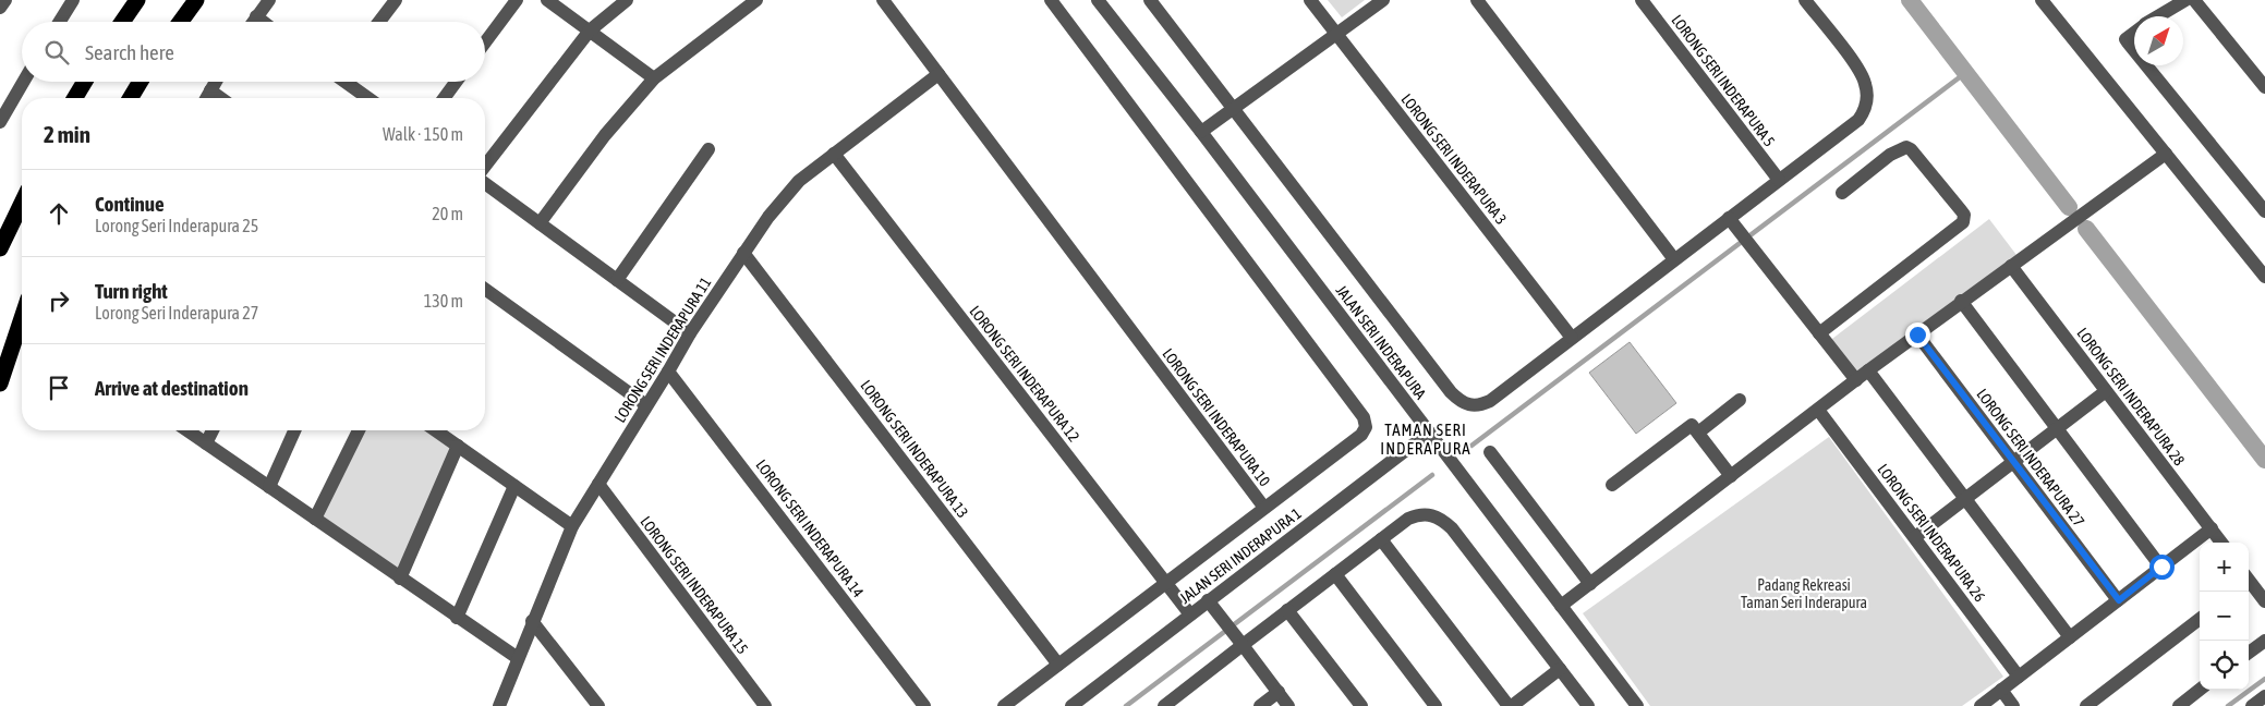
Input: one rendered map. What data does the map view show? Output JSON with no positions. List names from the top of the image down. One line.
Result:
{"streets":{"street":["LORONG SERI INDERAPURA 5","LORONG SERI INDERAPURA 3","JALAN SERI INDERAPURA","LORONG SERI INDERAPURA 11","LORONG SERI INDERAPURA 12","LORONG SERI INDERAPURA 28","LORONG SERI INDERAPURA 10","LORONG SERI INDERAPURA 13","LORONG SERI INDERAPURA 27","LORONG SERI INDERAPURA 14","LORONG SERI INDERAPURA 26","JALAN SERI INDERAPURA 1","LORONG SERI INDERAPURA 15"]},"crossings":[["JALAN SERI INDERAPURA","JALAN SERI INDERAPURA 1"],["LORONG SERI INDERAPURA 11","LORONG SERI INDERAPURA 12"],["LORONG SERI INDERAPURA 11","LORONG SERI INDERAPURA 10"],["LORONG SERI INDERAPURA 11","LORONG SERI INDERAPURA 13"],["LORONG SERI INDERAPURA 11","LORONG SERI INDERAPURA 14"],["LORONG SERI INDERAPURA 11","LORONG SERI INDERAPURA 15"],["LORONG SERI INDERAPURA 12","JALAN SERI INDERAPURA 1"]],"districts":["TAMAN SERI INDERAPURA"],"parks":["Padang Rekreasi Taman Seri Inderapura"],"north":"top right","page":{"search":"Search here","heading":["2 min","Walk · 150 m"],"list":[["Continue","Lorong Seri Inderapura 25","20 m"],["Turn right","Lorong Seri Inderapura 27","130 m"],"Arrive at destination"],"map_buttons":["+","−"]}}
